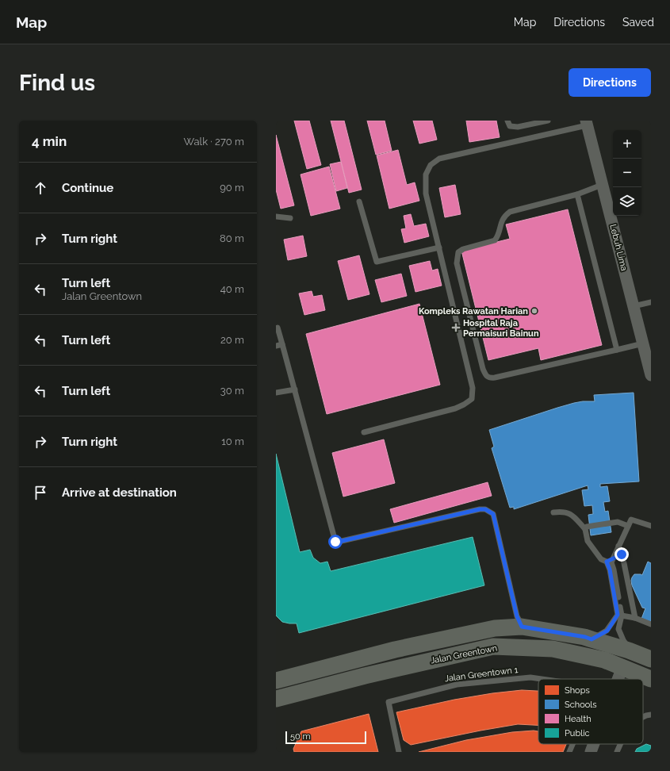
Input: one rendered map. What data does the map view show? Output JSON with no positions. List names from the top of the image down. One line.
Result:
{"streets":{"main road":["Jalan Greentown"],"street":["Lebuh Lima"],"lane":["Jalan Greentown 1"]},"places":{"other":["Kompleks Rawatan Harian"],"health":["Hospital Raja Permaisuri Bainun"]},"legend":["Shops","Schools","Health","Public"],"scale_bar":"50 m","page":{"header":"Map","nav":["Map","Directions","Saved"],"buttons":"Directions","title":"Find us","heading":["4 min","Walk · 270 m"],"map_buttons":["+","−"],"list":[["Continue","90 m"],["Turn right","80 m"],["Turn left","Jalan Greentown","40 m"],["Turn left","20 m"],["Turn left","30 m"],["Turn right","10 m"],"Arrive at destination"],"scale":"50 m"}}
